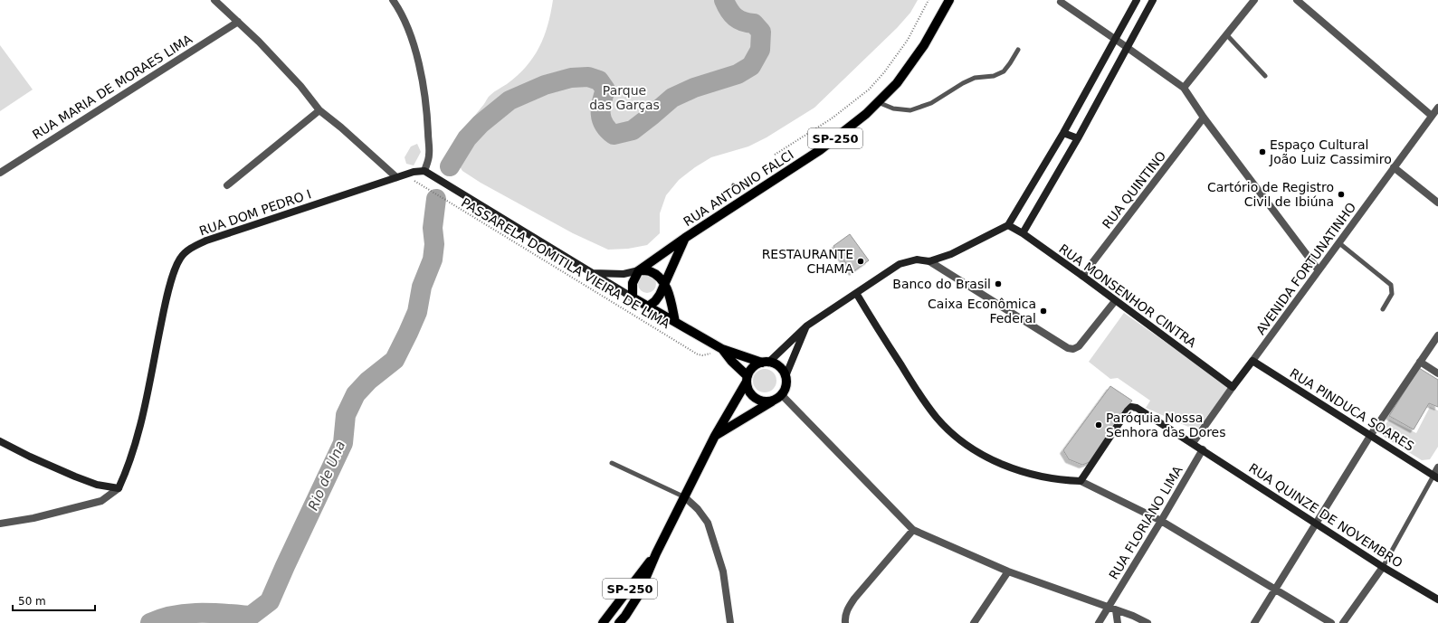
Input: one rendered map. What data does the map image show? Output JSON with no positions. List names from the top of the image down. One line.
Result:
{"streets":{"main road":["SP-250","RUA ANTÔNIO FALCI","RUA DOM PEDRO I","AVENIDA FORTUNATINHO","RUA MONSENHOR CINTRA","RUA PINDUCA SOARES","RUA QUINZE DE NOVEMBRO"],"street":["RUA MARIA DE MORAES LIMA","RUA QUINTINO","RUA FLORIANO LIMA"],"path":["PASSARELA DOMITILA VIEIRA DE LIMA"]},"crossings":[["RUA QUINTINO","RUA MONSENHOR CINTRA"],["RUA DOM PEDRO I","PASSARELA DOMITILA VIEIRA DE LIMA"],["AVENIDA FORTUNATINHO","RUA MONSENHOR CINTRA"],["AVENIDA FORTUNATINHO","RUA PINDUCA SOARES"],["AVENIDA FORTUNATINHO","RUA QUINZE DE NOVEMBRO"],["RUA QUINZE DE NOVEMBRO","RUA FLORIANO LIMA"]],"water":["Rio de Una"],"parks":["Parque das Garças"],"places":["Espaço Cultural João Luiz Cassimiro","Cartório de Registro Civil de Ibiúna","RESTAURANTE CHAMA","Banco do Brasil","Caixa Econômica Federal","Paróquia Nossa Senhora das Dores"],"scale_bar":"50 m"}
